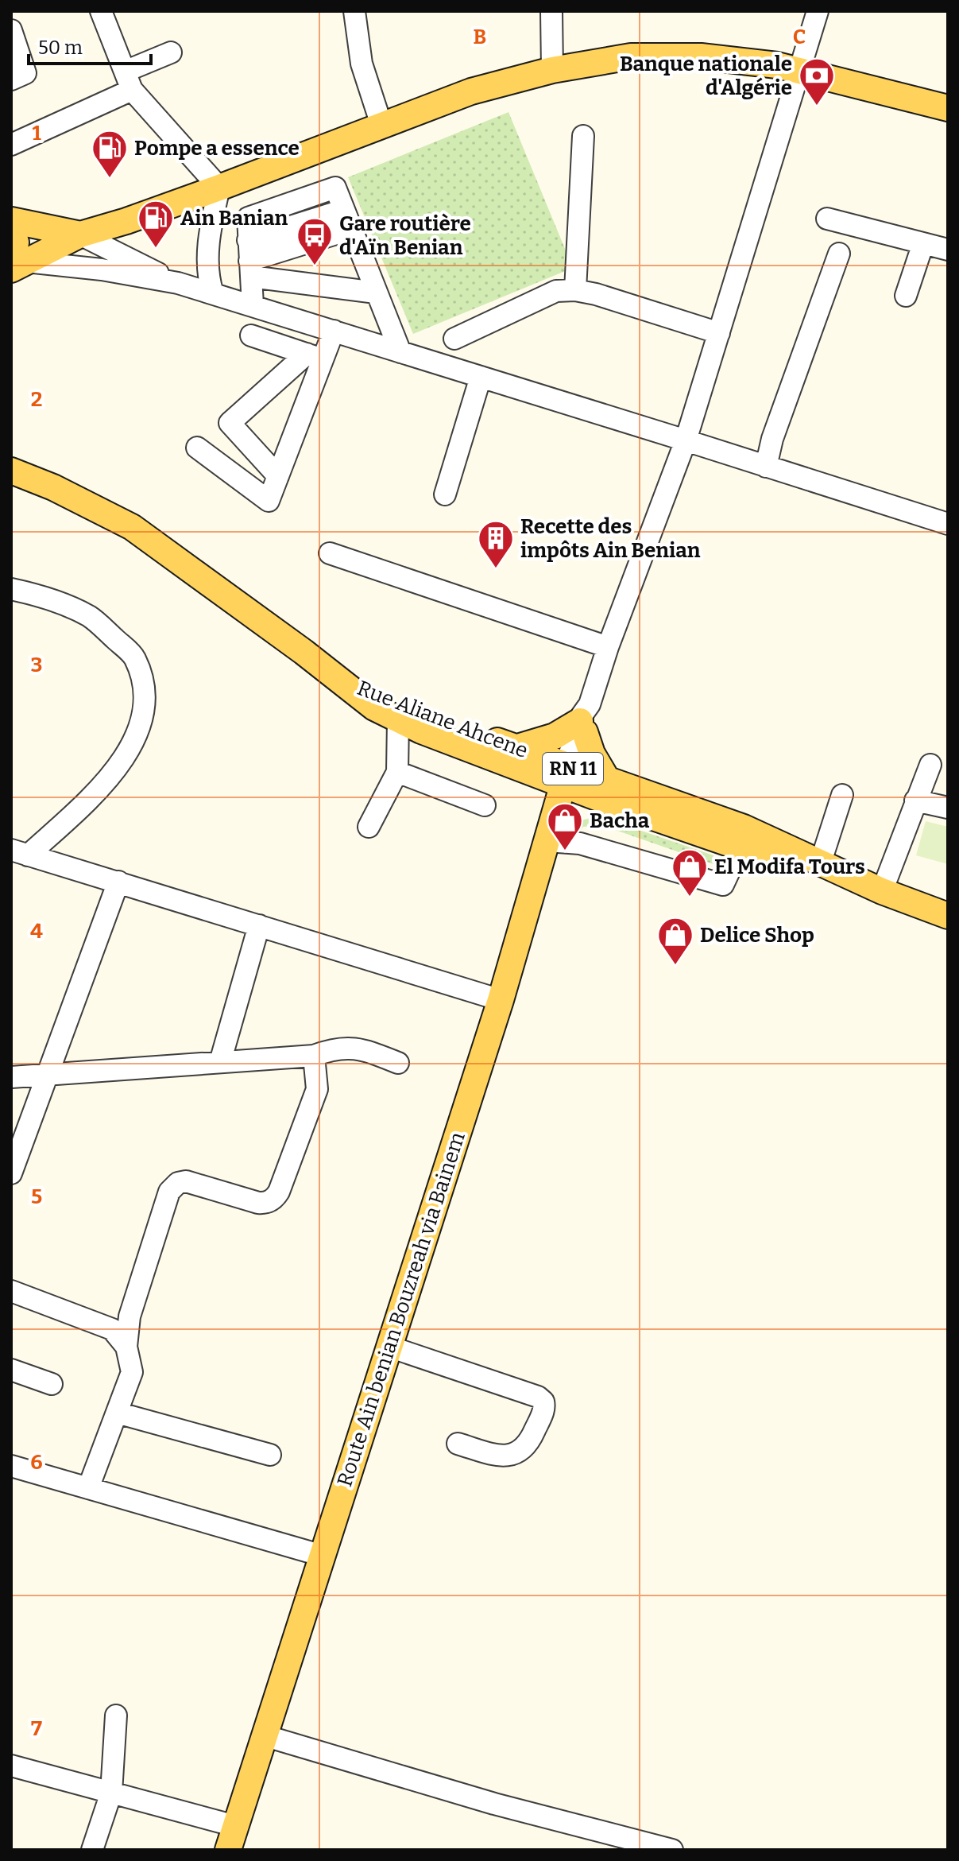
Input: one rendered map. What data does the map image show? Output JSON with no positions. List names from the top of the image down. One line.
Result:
{"streets":{"main road":["Rue Aliane Ahcene","RN 11","Route Ain benian Bouzreah via Bainem"]},"crossings":[["Rue Aliane Ahcene","RN 11"],["Rue Aliane Ahcene","Route Ain benian Bouzreah via Bainem"]],"places":{"bank":["Banque nationale d'Algérie"],"fuel station":["Pompe a essence","Ain Banian"],"bus stop":["Gare routière d'Aïn Benian"],"building":["Recette des impôts Ain Benian"],"shop":["Bacha","El Modifa Tours","Delice Shop"]},"scale_bar":"50 m","grid":{"columns":["B","C"],"rows":["1","2","3","4","5","6","7"]}}
